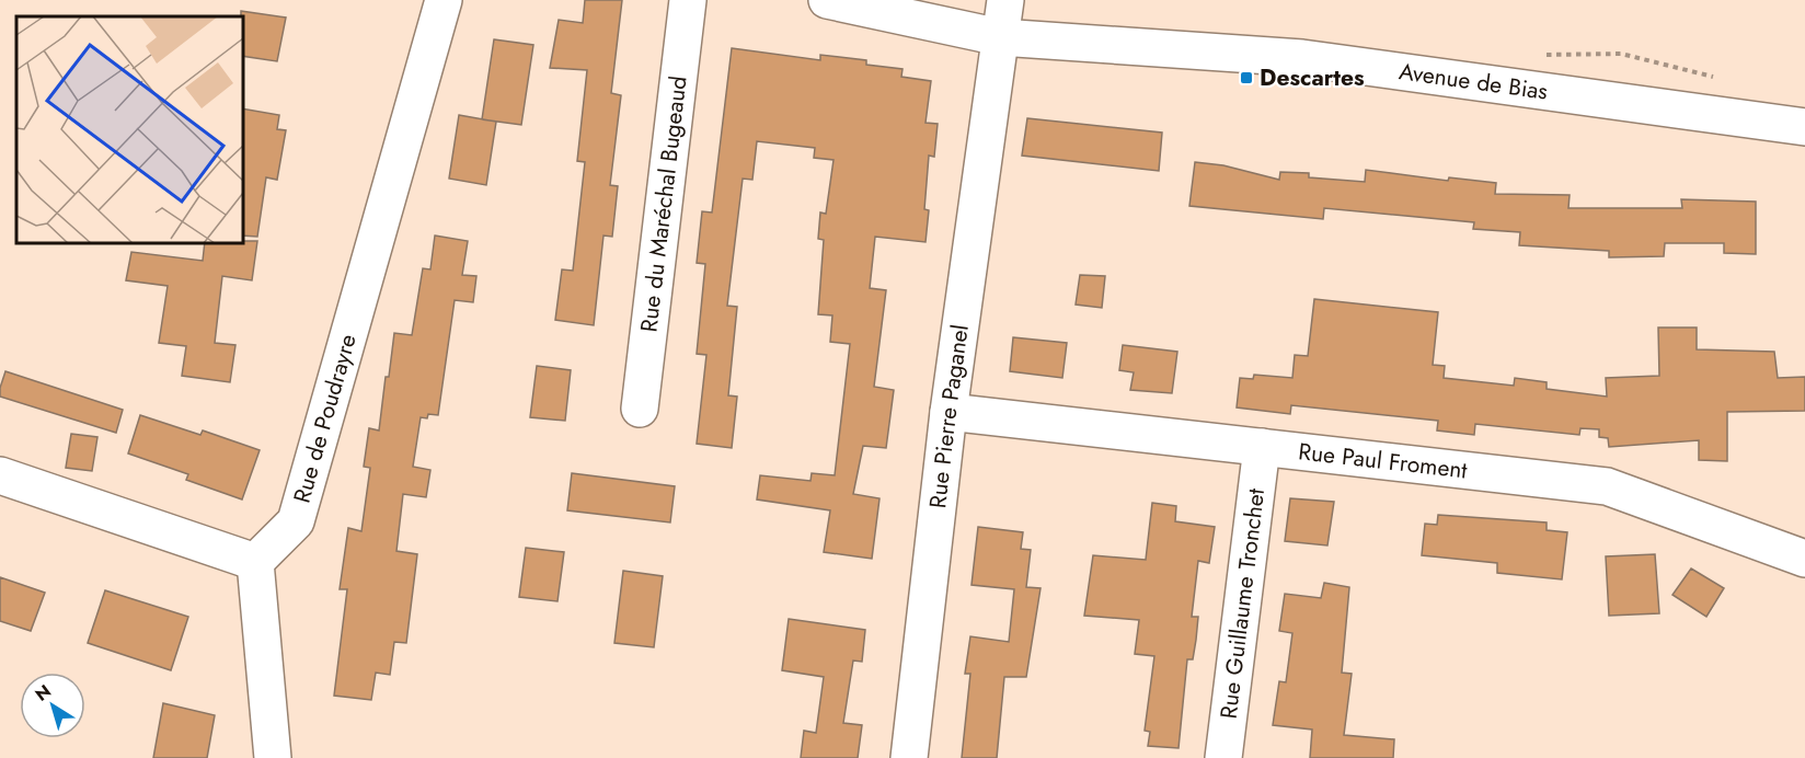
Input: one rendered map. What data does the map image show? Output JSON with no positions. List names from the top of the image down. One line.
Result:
{"streets":{"street":["Avenue de Bias","Rue du Maréchal Bugeaud","Rue Pierre Paganel","Rue de Poudrayre","Rue Paul Froment","Rue Guillaume Tronchet"]},"crossings":[["Avenue de Bias","Rue Pierre Paganel"],["Rue Pierre Paganel","Rue Paul Froment"],["Rue Paul Froment","Rue Guillaume Tronchet"]],"places":{"transit":["Descartes"]},"north":"top left"}
